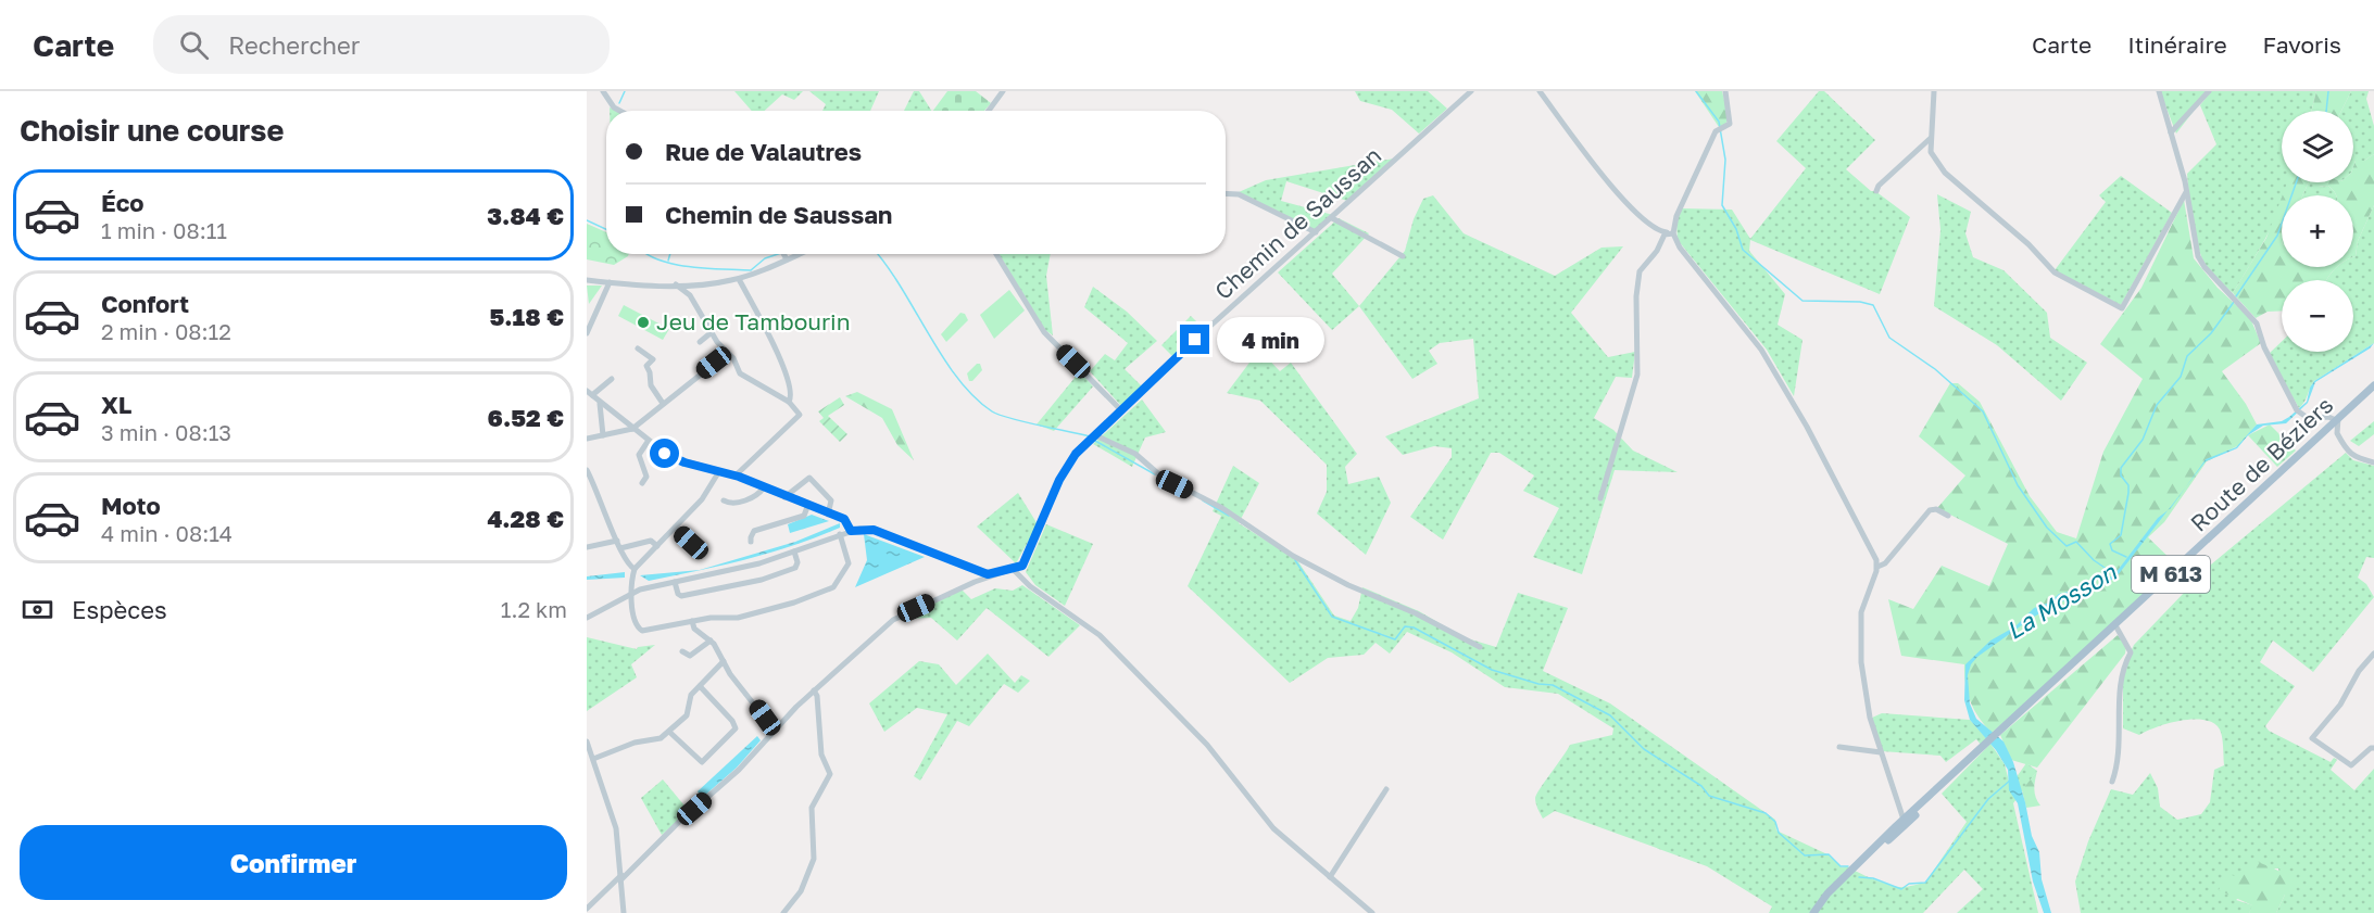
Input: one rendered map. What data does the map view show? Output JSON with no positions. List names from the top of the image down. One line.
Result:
{"streets":{"main road":["Route de Béziers","M 613"],"street":["Chemin de Saussan"]},"crossings":[["Route de Béziers","M 613"]],"water":["La Mosson"],"places":["Jeu de Tambourin"],"page":{"header":"Carte","search":"Rechercher","nav":["Carte","Itinéraire","Favoris"],"heading":"Choisir une course","map_buttons":["+","−"],"banner":["Rue de Valautres","Chemin de Saussan"],"list":[{"name":"Éco","note":"1 min · 08:11","value":"3.84 €"},{"name":"Confort","note":"2 min · 08:12","value":"5.18 €"},{"name":"XL","note":"3 min · 08:13","value":"6.52 €"},{"name":"Moto","note":"4 min · 08:14","value":"4.28 €"}],"bubble":"4 min","pay":["Espèces","1.2 km"],"buttons":"Confirmer"}}
